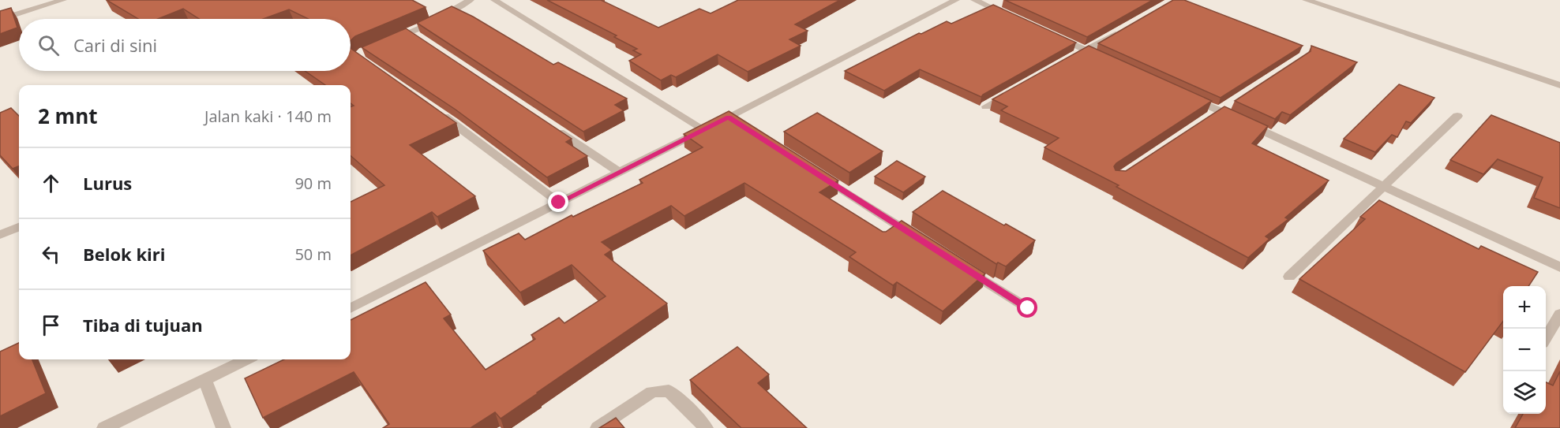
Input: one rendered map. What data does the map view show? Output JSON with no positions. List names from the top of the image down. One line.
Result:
{"page":{"search":"Cari di sini","heading":["2 mnt","Jalan kaki · 140 m"],"list":[["Lurus","90 m"],["Belok kiri","50 m"],"Tiba di tujuan"],"map_buttons":["+","−"]}}
